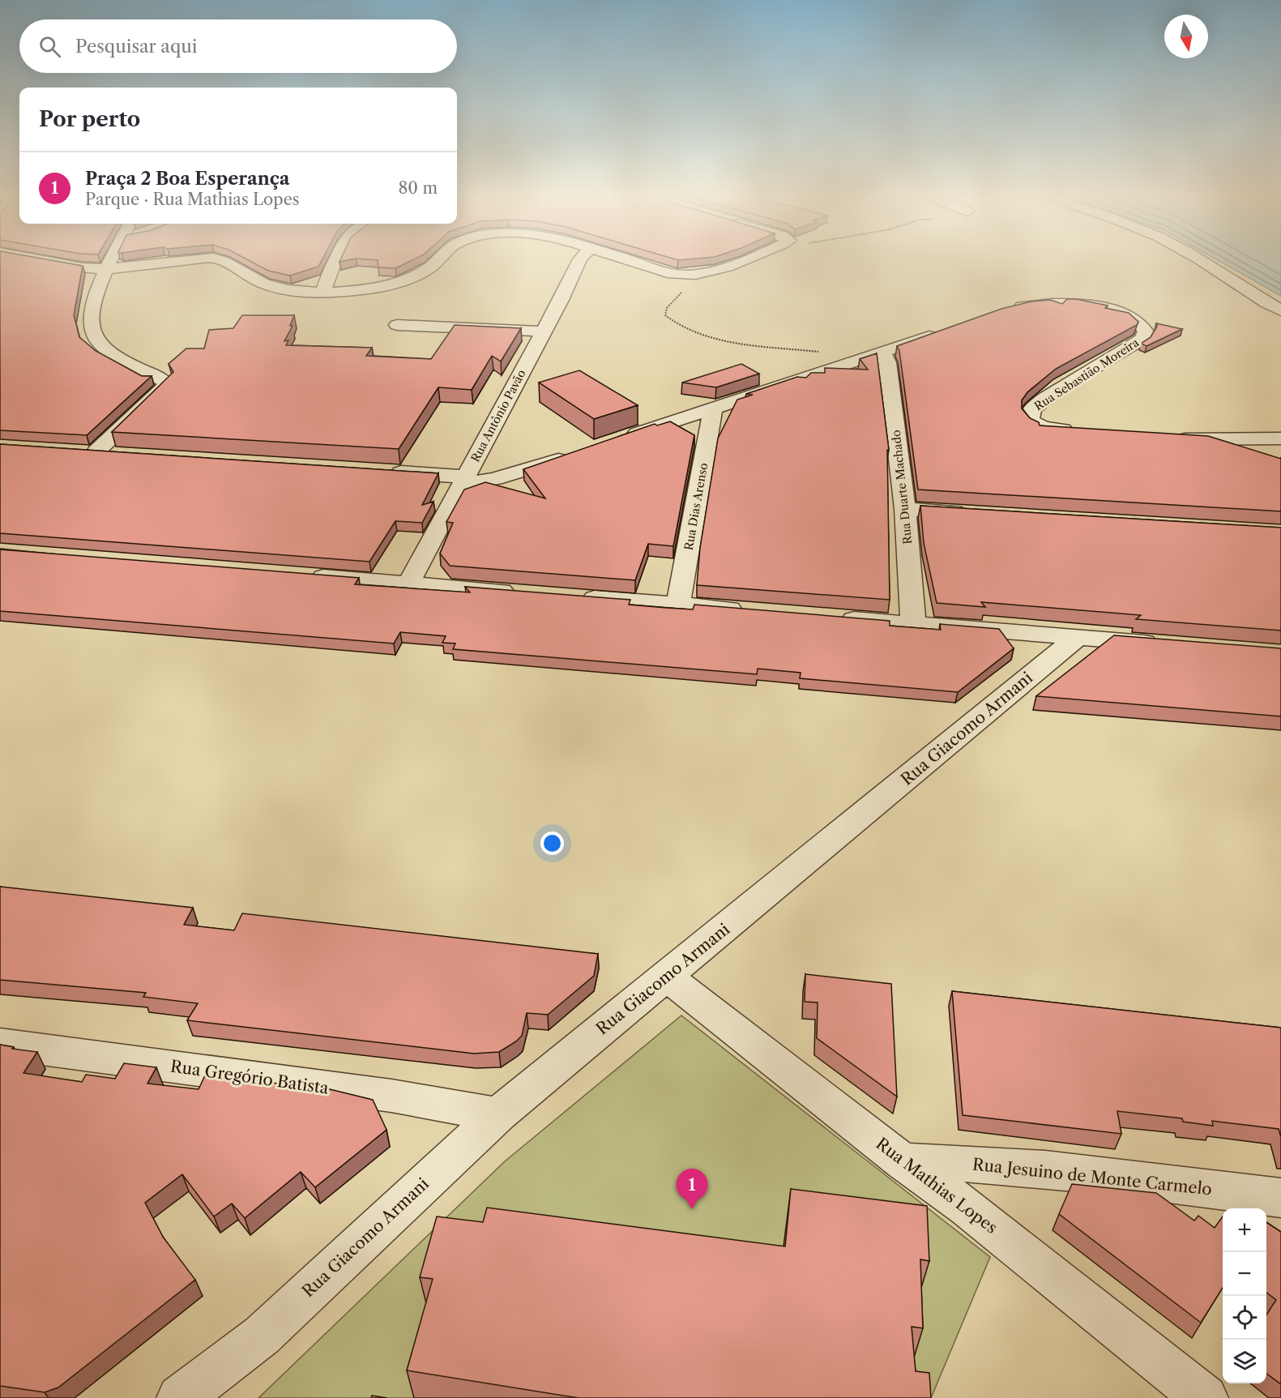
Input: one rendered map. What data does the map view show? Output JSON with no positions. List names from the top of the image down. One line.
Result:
{"streets":{"street":["Rua Sebastião Moreira","Rua Antônio Pavão","Rua Duarte Machado","Rua Dias Arenso","Rua Giacomo Armani","Rua Gregório Batista","Rua Jesuino de Monte Carmelo","Rua Mathias Lopes"]},"crossings":[["Rua Giacomo Armani","Rua Gregório Batista"],["Rua Giacomo Armani","Rua Mathias Lopes"],["Rua Jesuino de Monte Carmelo","Rua Mathias Lopes"]],"north":"bottom","page":{"search":"Pesquisar aqui","heading":"Por perto","list":[{"mark":"1","name":"Praça 2 Boa Esperança","note":"Parque · Rua Mathias Lopes","value":"80 m"}],"pins":"1","map_buttons":["+","−"]}}
